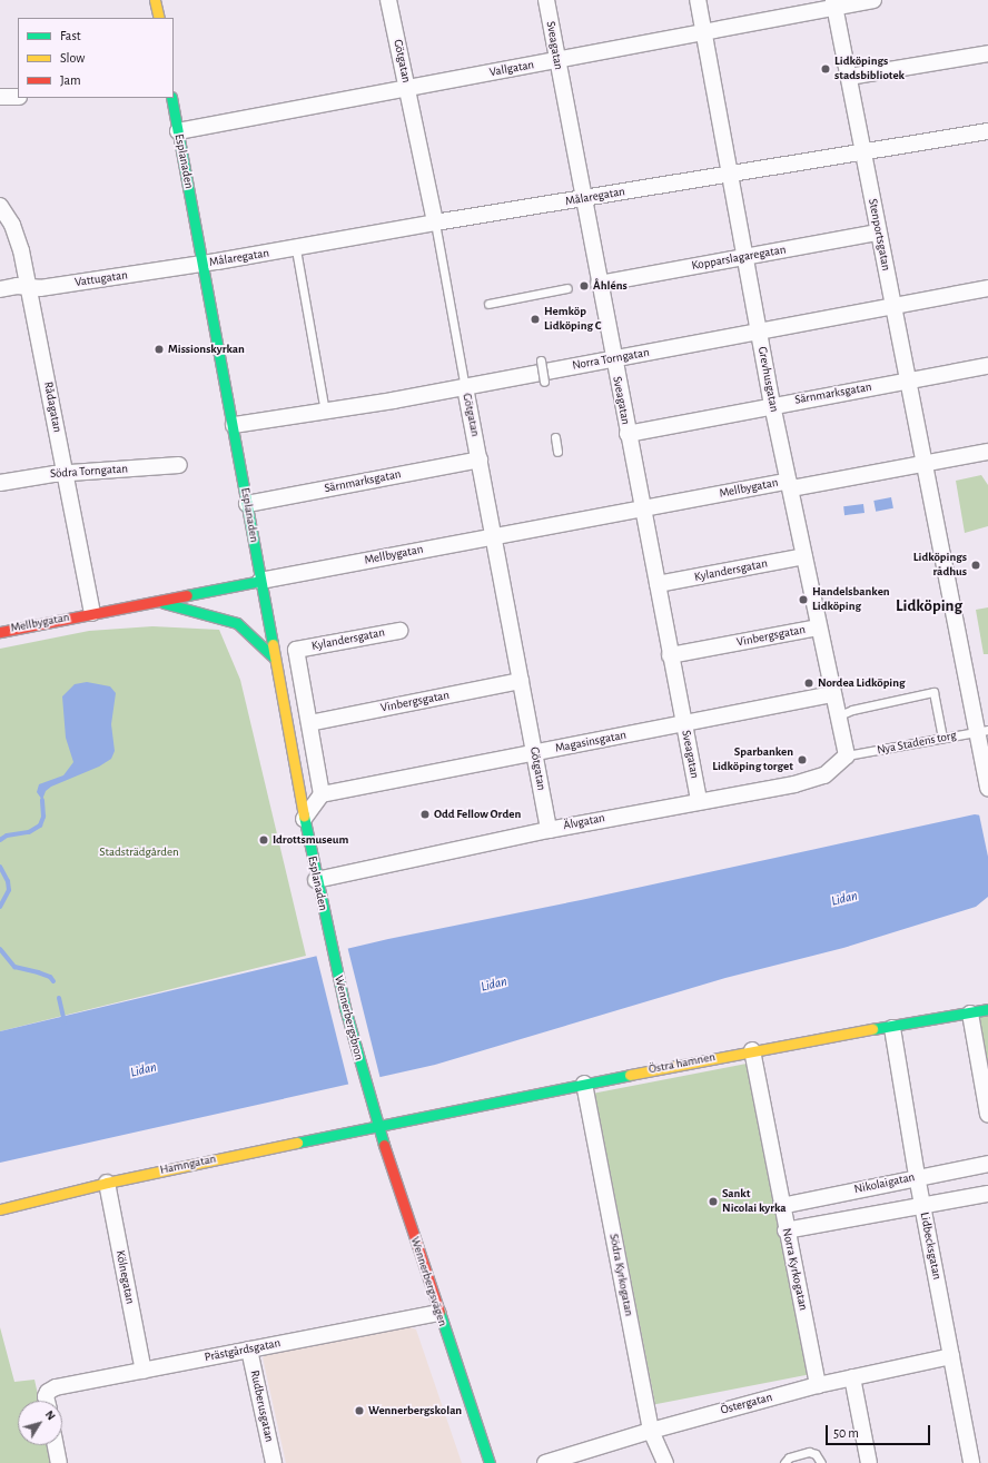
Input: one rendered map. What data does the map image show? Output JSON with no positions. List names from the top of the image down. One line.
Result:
{"streets":{"street":["Sveagatan","Götgatan","Vallgatan","Esplanaden","Målaregatan","Stenportsgatan","Kopparslagaregatan","Vattugatan","Norra Torngatan","Grevhusgatan","Särnmarksgatan","Rådagatan","Södra Torngatan","Mellbygatan","Kylandersgatan","Vinbergsgatan","Magasinsgatan","Älvgatan","Wennerbergsbron","Östra hamnen","Hamngatan","Nikolaigatan","Lidbecksgatan","Norra Kyrkogatan","Södra Kyrkogatan","Kölnegatan","Wennerbergsvägen","Prästgårdsgatan","Östergatan","Rudberusgatan"],"lane":["Nya Stadens torg"]},"crossings":[["Sveagatan","Vallgatan"],["Sveagatan","Målaregatan"],["Sveagatan","Kopparslagaregatan"],["Sveagatan","Norra Torngatan"],["Sveagatan","Särnmarksgatan"],["Sveagatan","Mellbygatan"],["Sveagatan","Kylandersgatan"],["Sveagatan","Vinbergsgatan"],["Sveagatan","Magasinsgatan"],["Sveagatan","Älvgatan"],["Götgatan","Vallgatan"],["Götgatan","Målaregatan"],["Götgatan","Norra Torngatan"],["Götgatan","Särnmarksgatan"],["Götgatan","Mellbygatan"],["Götgatan","Vinbergsgatan"],["Götgatan","Magasinsgatan"],["Götgatan","Älvgatan"],["Vallgatan","Esplanaden"],["Vallgatan","Stenportsgatan"],["Vallgatan","Grevhusgatan"],["Esplanaden","Målaregatan"],["Esplanaden","Vattugatan"],["Esplanaden","Norra Torngatan"],["Esplanaden","Särnmarksgatan"],["Esplanaden","Mellbygatan"],["Esplanaden","Älvgatan"],["Esplanaden","Wennerbergsbron"],["Målaregatan","Stenportsgatan"],["Målaregatan","Vattugatan"],["Målaregatan","Grevhusgatan"],["Stenportsgatan","Kopparslagaregatan"],["Stenportsgatan","Norra Torngatan"],["Stenportsgatan","Särnmarksgatan"],["Stenportsgatan","Mellbygatan"],["Stenportsgatan","Nya Stadens torg"],["Kopparslagaregatan","Grevhusgatan"],["Vattugatan","Rådagatan"],["Norra Torngatan","Grevhusgatan"],["Grevhusgatan","Särnmarksgatan"],["Grevhusgatan","Mellbygatan"],["Grevhusgatan","Kylandersgatan"],["Grevhusgatan","Vinbergsgatan"],["Grevhusgatan","Magasinsgatan"],["Grevhusgatan","Nya Stadens torg"],["Grevhusgatan","Älvgatan"],["Rådagatan","Södra Torngatan"],["Rådagatan","Mellbygatan"],["Kylandersgatan","Vinbergsgatan"],["Nya Stadens torg","Älvgatan"],["Wennerbergsbron","Wennerbergsvägen"],["Östra hamnen","Hamngatan"],["Östra hamnen","Lidbecksgatan"],["Östra hamnen","Norra Kyrkogatan"],["Östra hamnen","Södra Kyrkogatan"],["Östra hamnen","Wennerbergsvägen"],["Hamngatan","Kölnegatan"],["Hamngatan","Wennerbergsvägen"],["Nikolaigatan","Lidbecksgatan"],["Nikolaigatan","Norra Kyrkogatan"],["Lidbecksgatan","Östergatan"],["Norra Kyrkogatan","Östergatan"],["Södra Kyrkogatan","Östergatan"],["Kölnegatan","Prästgårdsgatan"],["Wennerbergsvägen","Prästgårdsgatan"],["Prästgårdsgatan","Rudberusgatan"]],"districts":["Lidköping"],"water":["Lidan"],"parks":["Stadsträdgården"],"places":["Lidköpings stadsbibliotek","Åhléns","Hemköp Lidköping C","Missionskyrkan","Lidköpings rådhus","Handelsbanken Lidköping","Nordea Lidköping","Sparbanken Lidköping torget","Odd Fellow Orden","Idrottsmuseum","Sankt Nicolai kyrka","Wennerbergskolan"],"legend":["Fast","Slow","Jam"],"scale_bar":"50 m","north":"top right"}
